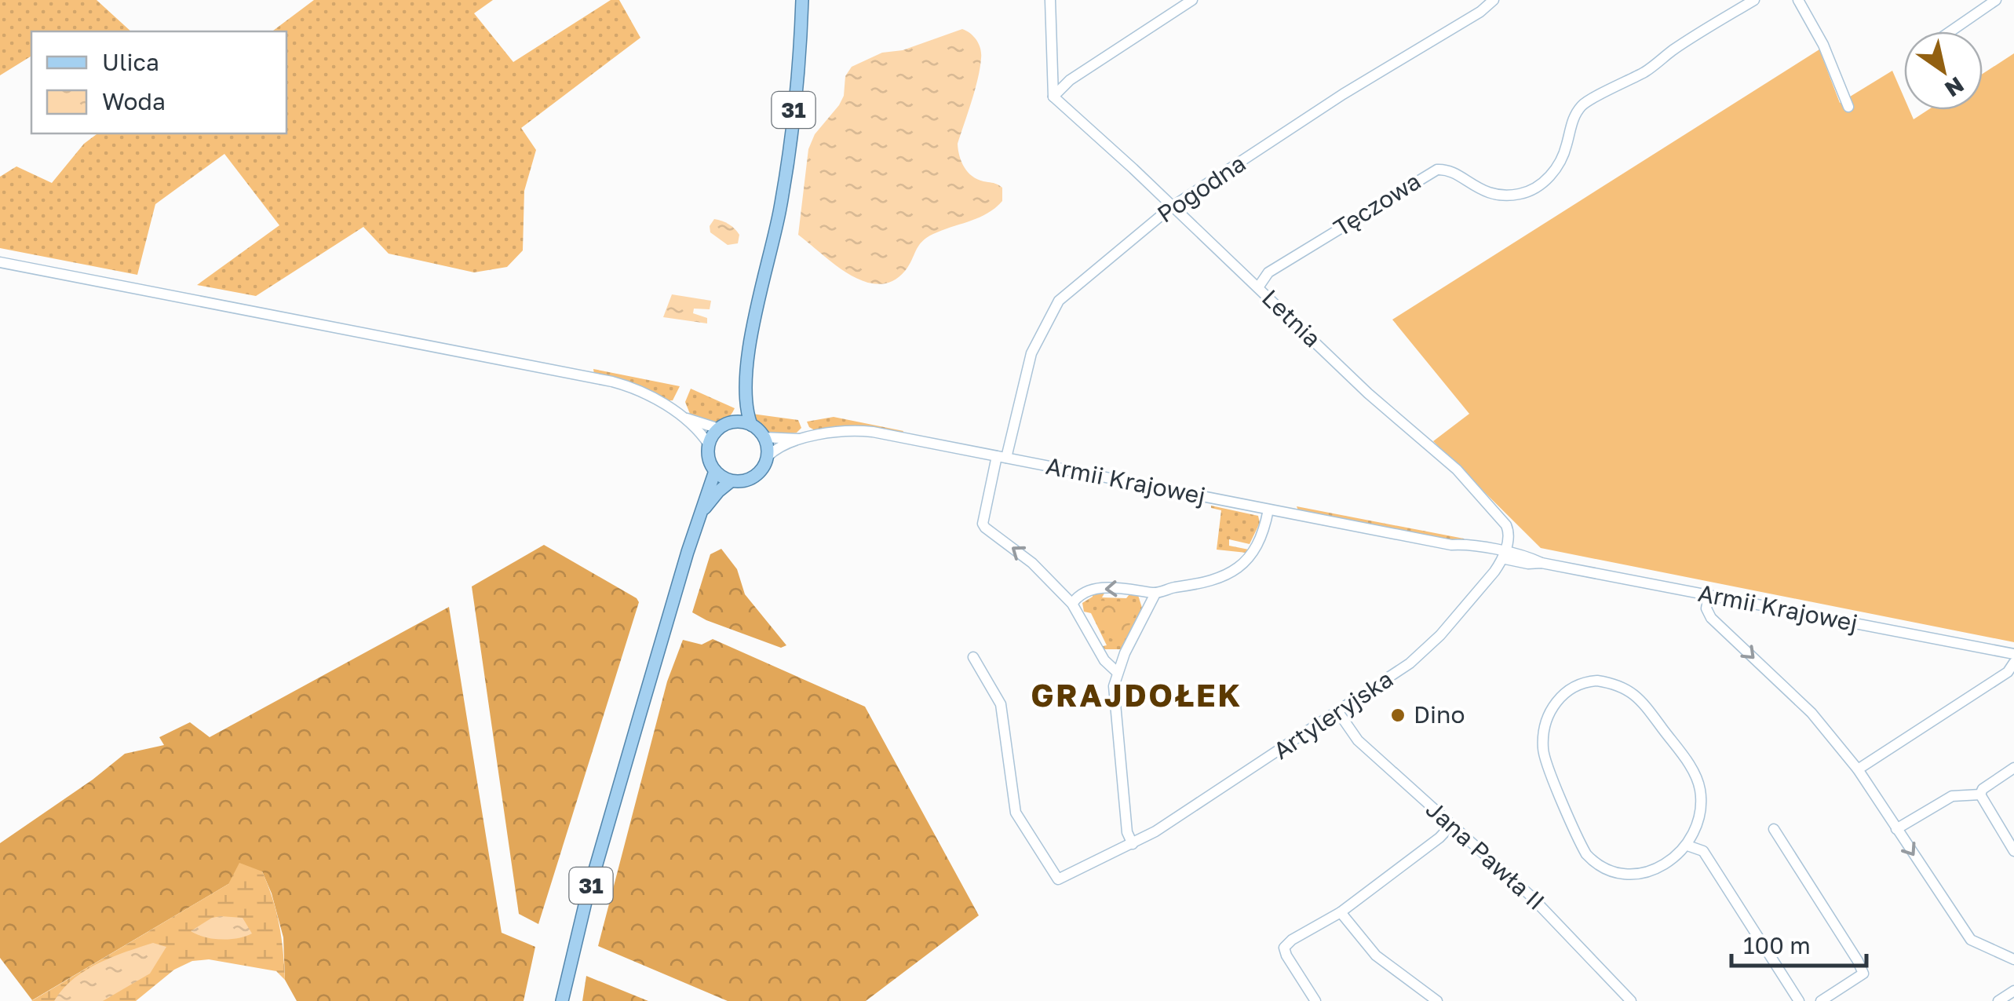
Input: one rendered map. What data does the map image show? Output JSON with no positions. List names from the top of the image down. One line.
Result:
{"streets":{"main road":["31"],"street":["Pogodna","Tęczowa","Letnia","Armii Krajowej","Artyleryjska","Jana Pawła II"]},"crossings":[["31","Armii Krajowej"],["Pogodna","Letnia"],["Pogodna","Armii Krajowej"],["Tęczowa","Letnia"],["Letnia","Armii Krajowej"],["Letnia","Artyleryjska"],["Armii Krajowej","Artyleryjska"],["Artyleryjska","Jana Pawła II"]],"districts":["GRAJDOŁEK"],"places":["Dino"],"legend":["Ulica","Woda"],"scale_bar":"100 m","north":"bottom right"}
